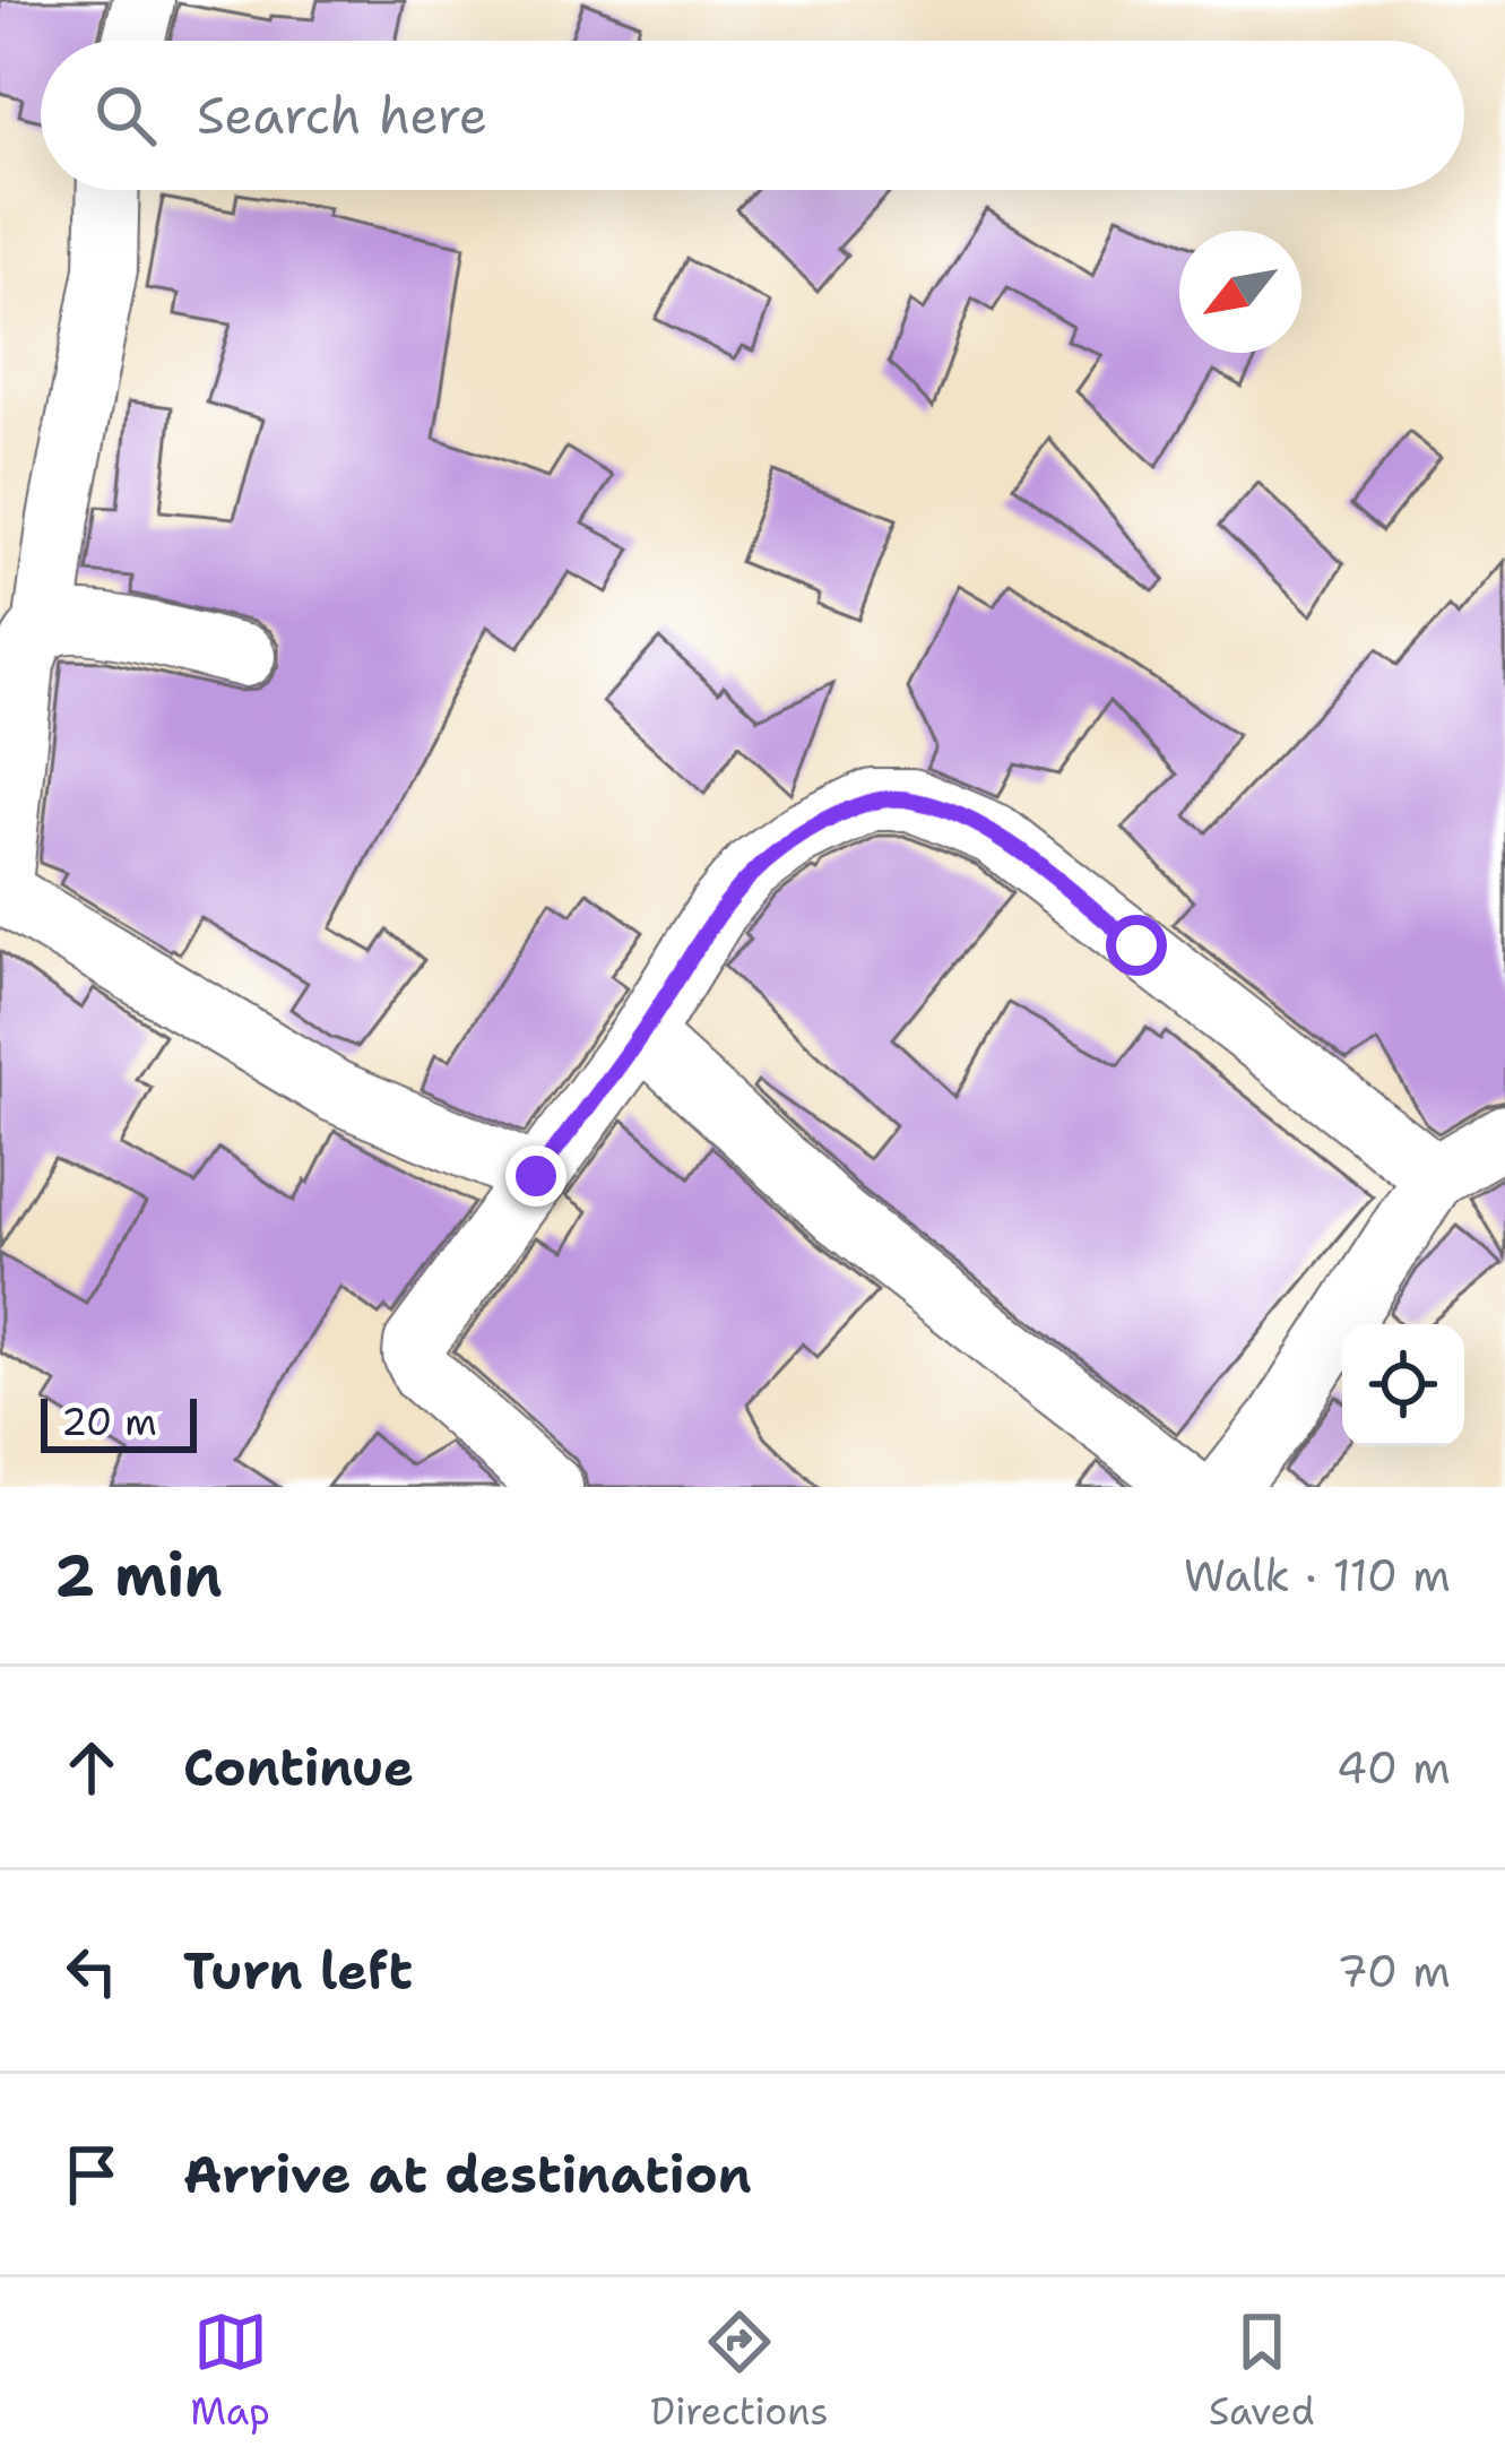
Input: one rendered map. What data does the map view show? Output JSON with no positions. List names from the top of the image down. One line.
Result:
{"scale_bar":"20 m","north":"bottom left","page":{"search":"Search here","scale":"20 m","heading":["2 min","Walk · 110 m"],"list":[["Continue","40 m"],["Turn left","70 m"],"Arrive at destination"],"nav":["Map","Directions","Saved"]}}
